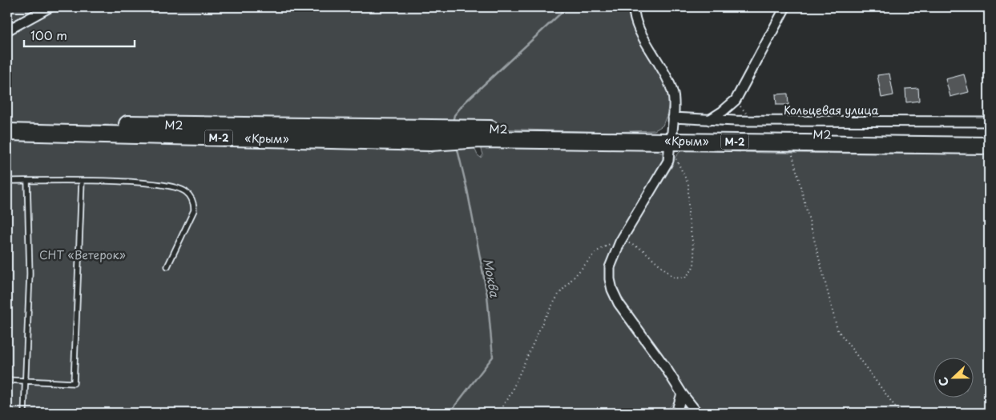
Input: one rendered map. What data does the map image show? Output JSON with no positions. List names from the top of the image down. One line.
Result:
{"streets":{"highway":["М2","М-2","«Крым»"],"street":["Кольцевая улица"]},"crossings":[["Кольцевая улица","М2"]],"water":["Моква"],"parks":["СНТ «Ветерок»"],"scale_bar":"100 m","north":"left"}
